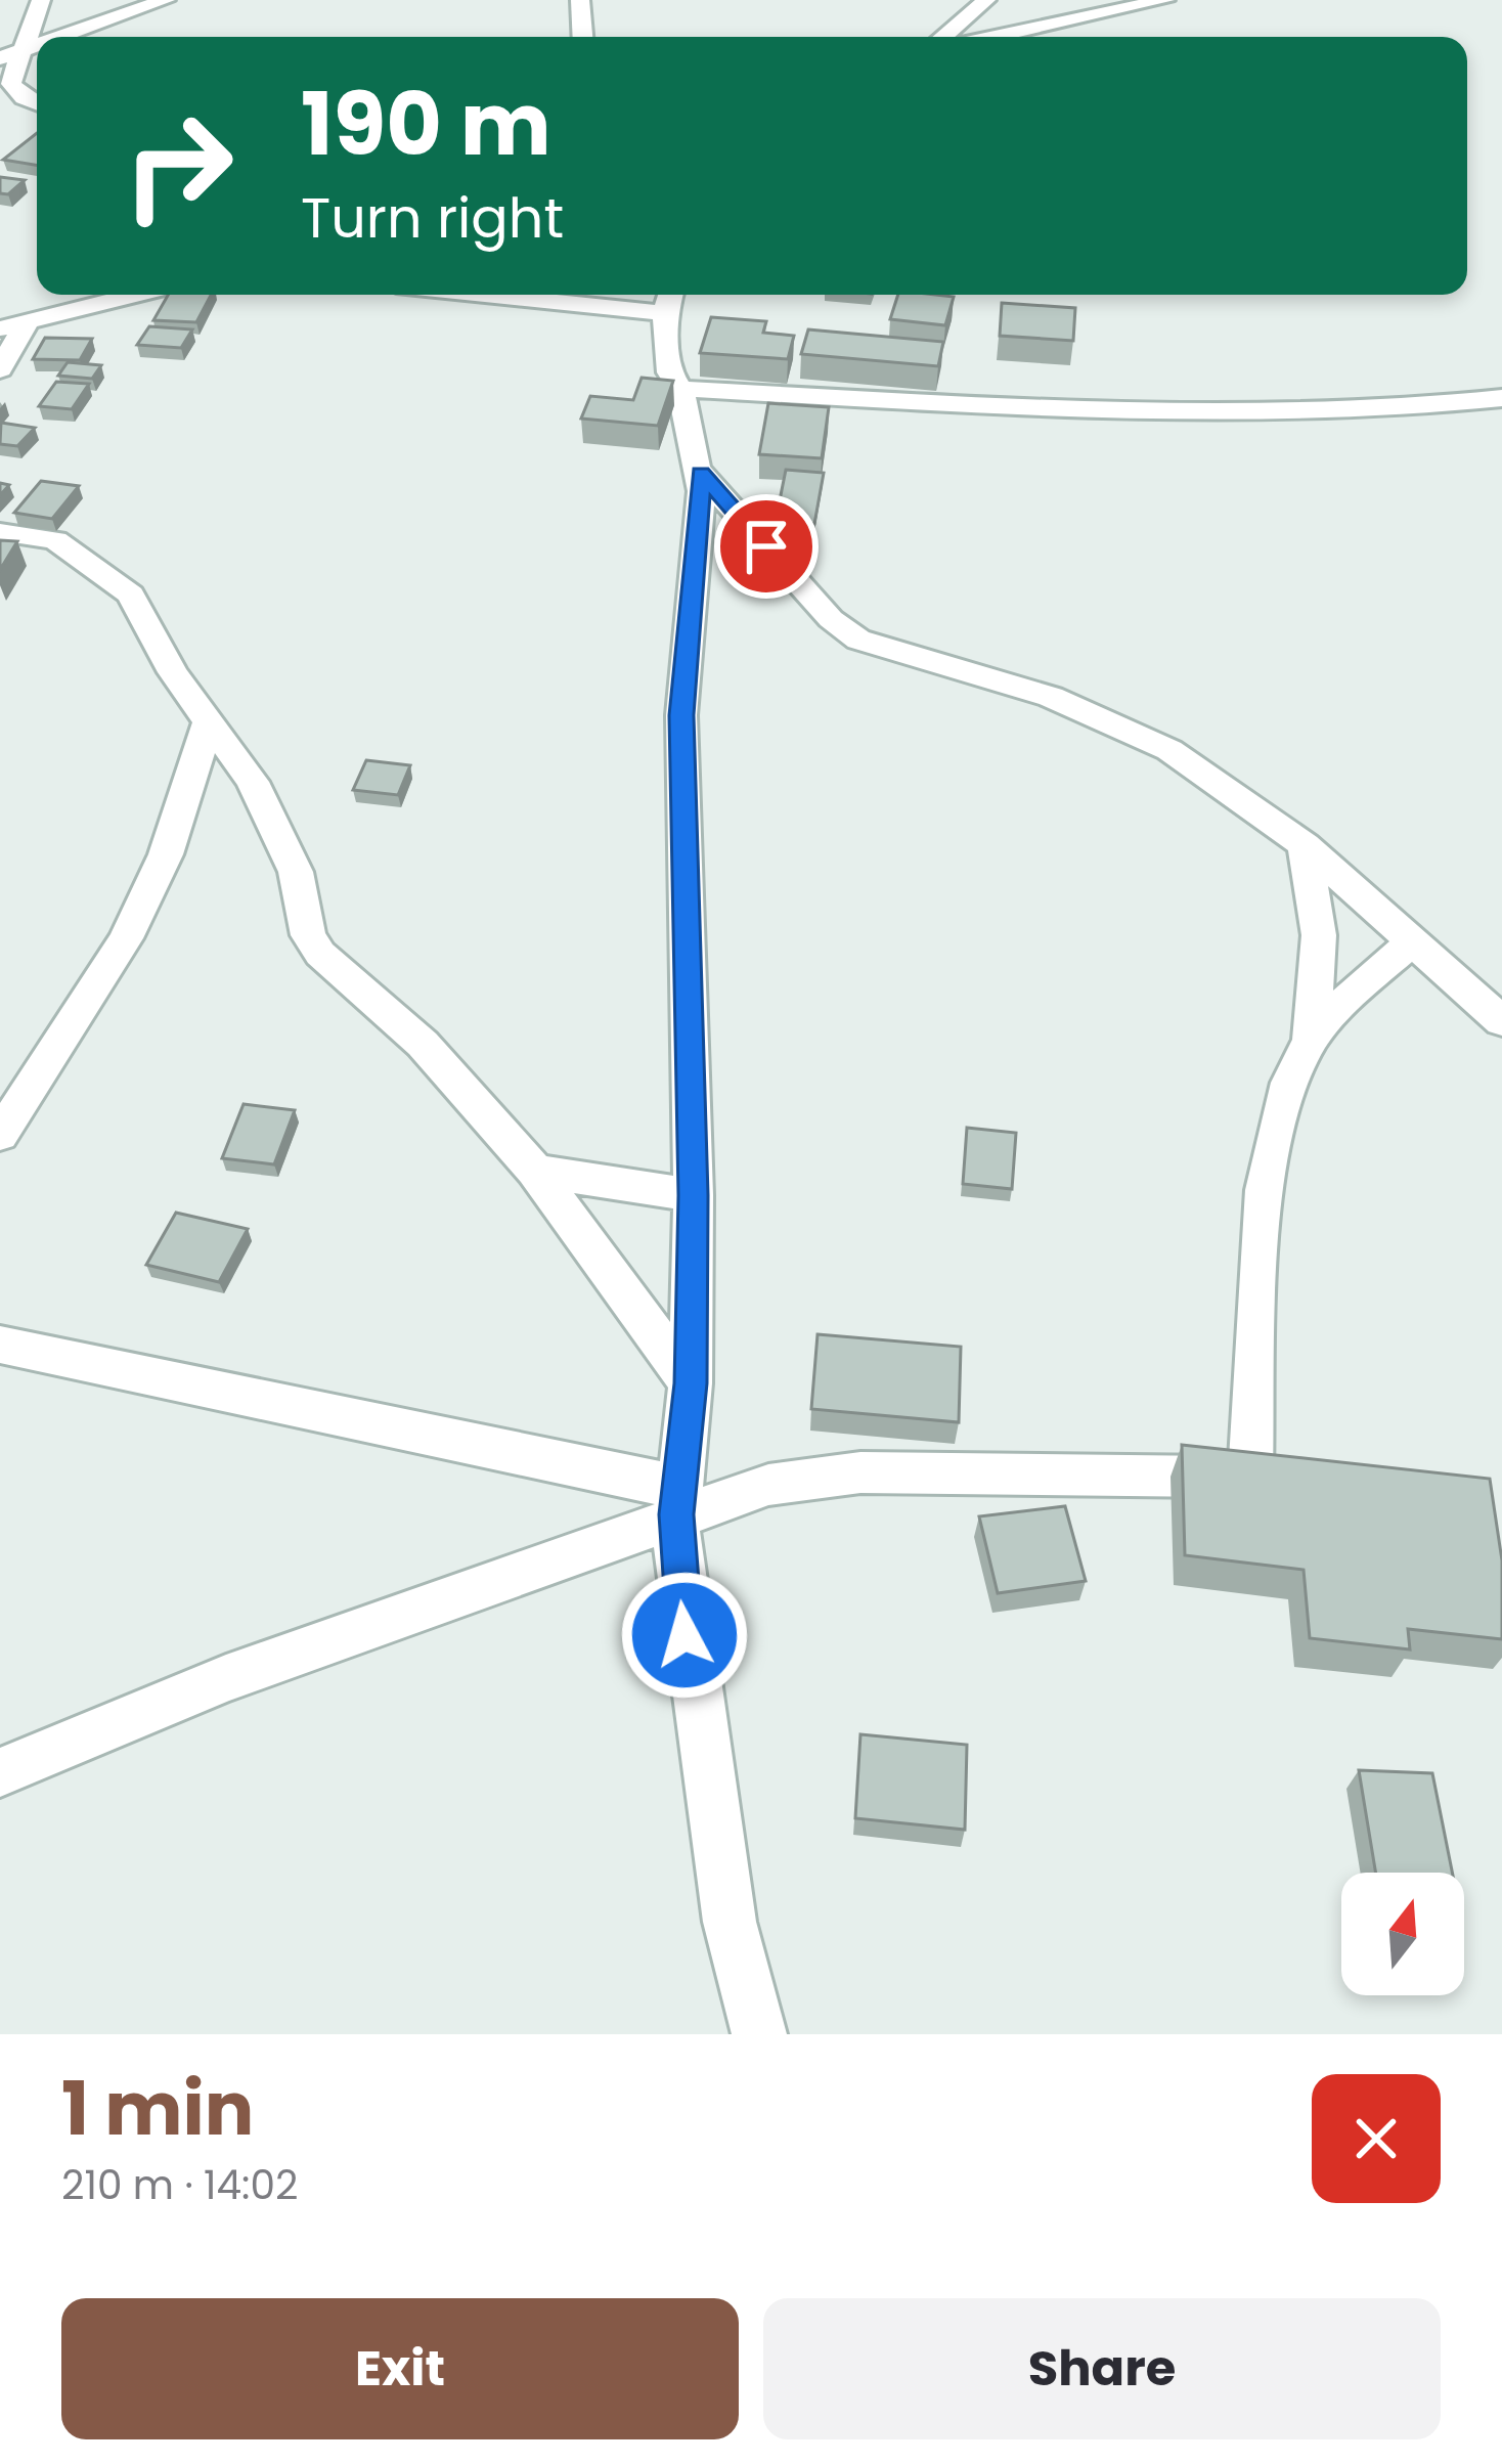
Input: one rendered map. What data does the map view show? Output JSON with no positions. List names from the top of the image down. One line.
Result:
{"north":"top","page":{"turn":["190 m","Turn right"],"heading":["1 min","210 m · 14:02"],"buttons":["Exit","Share"]}}
